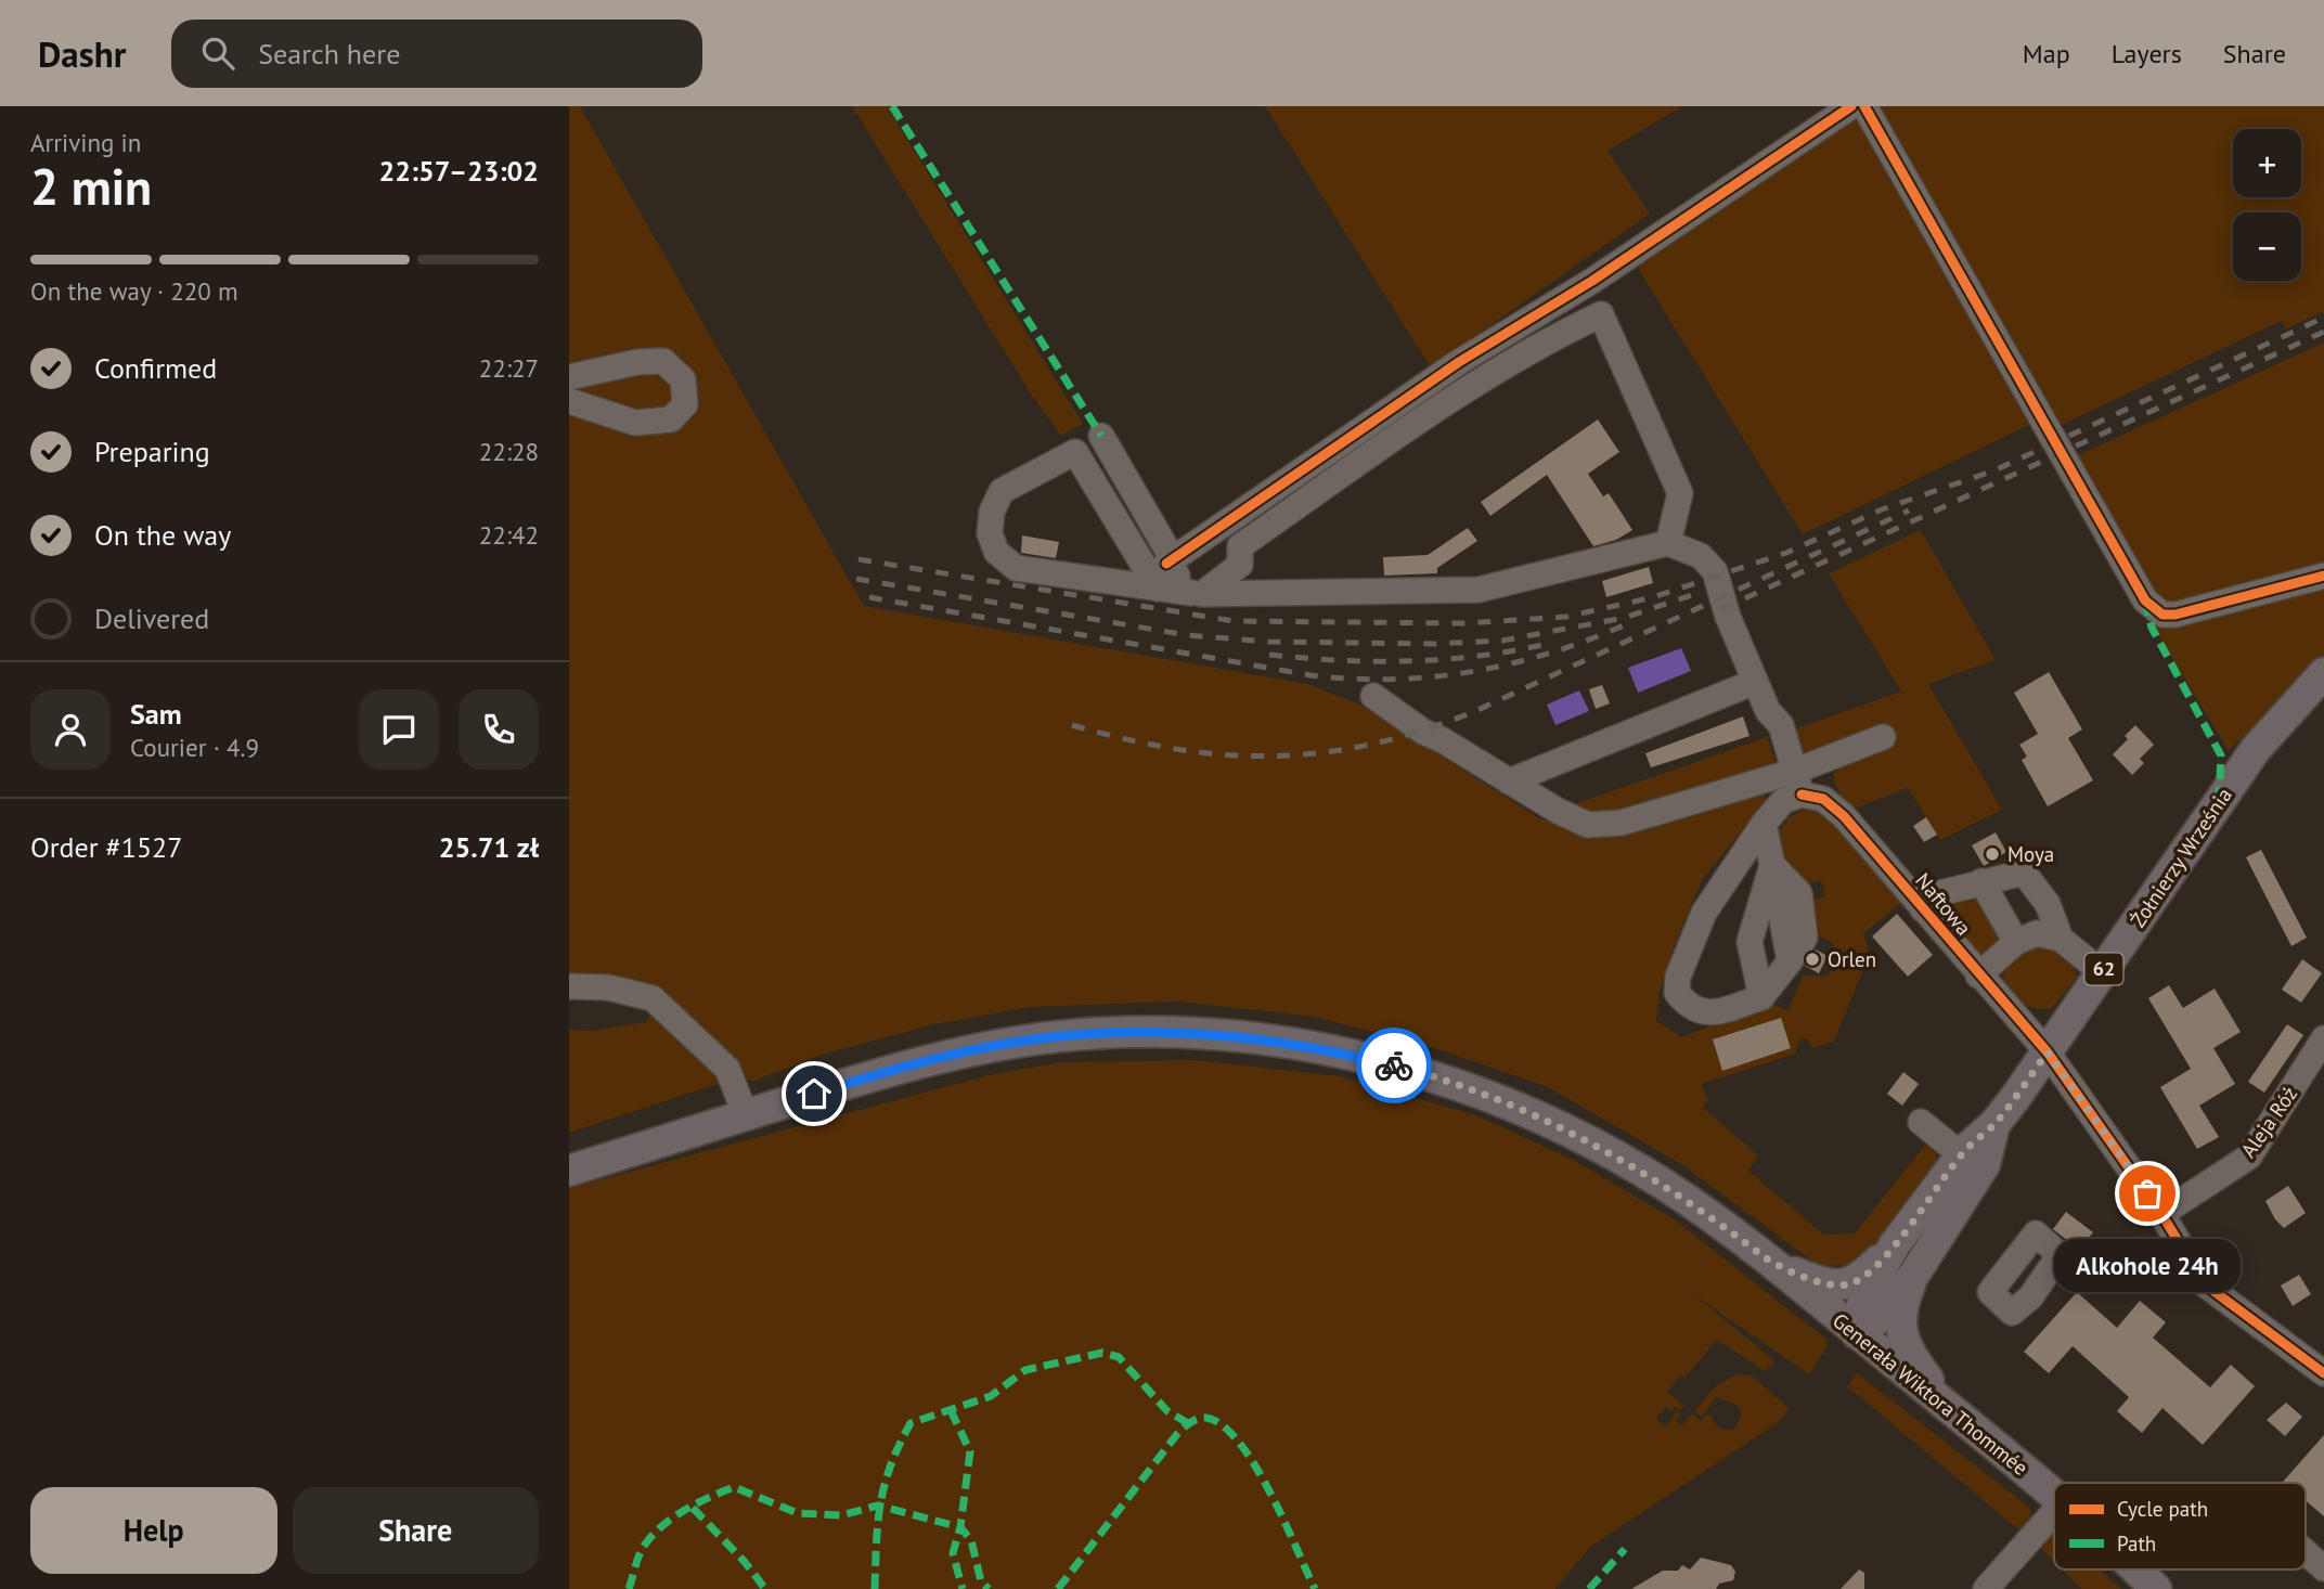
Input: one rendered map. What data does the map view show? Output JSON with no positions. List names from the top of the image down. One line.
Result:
{"streets":{"main road":["Żołnierzy Września","62","Generała Wiktora Thommée"],"street":["Naftowa","Aleja Róż"]},"crossings":[["Żołnierzy Września","Naftowa"],["Żołnierzy Września","62"],["Żołnierzy Września","Generała Wiktora Thommée"],["Naftowa","Aleja Róż"],["62","Generała Wiktora Thommée"]],"places":["Moya","Orlen","Alkohole 24h"],"legend":["Cycle path","Path"],"page":{"header":"Dashr","search":"Search here","nav":["Map","Layers","Share"],"heading":["2 min","Arriving in","22:57–23:02"],"panel":["Sam","Courier · 4.9","Order #1527","25.71 zł"],"map_buttons":["+","−"],"bar":"On the way · 220 m","list":[["Confirmed","22:27"],["Preparing","22:28"],["On the way","22:42"],"Delivered"],"bubble":"Alkohole 24h","buttons":["Help","Share"]}}
